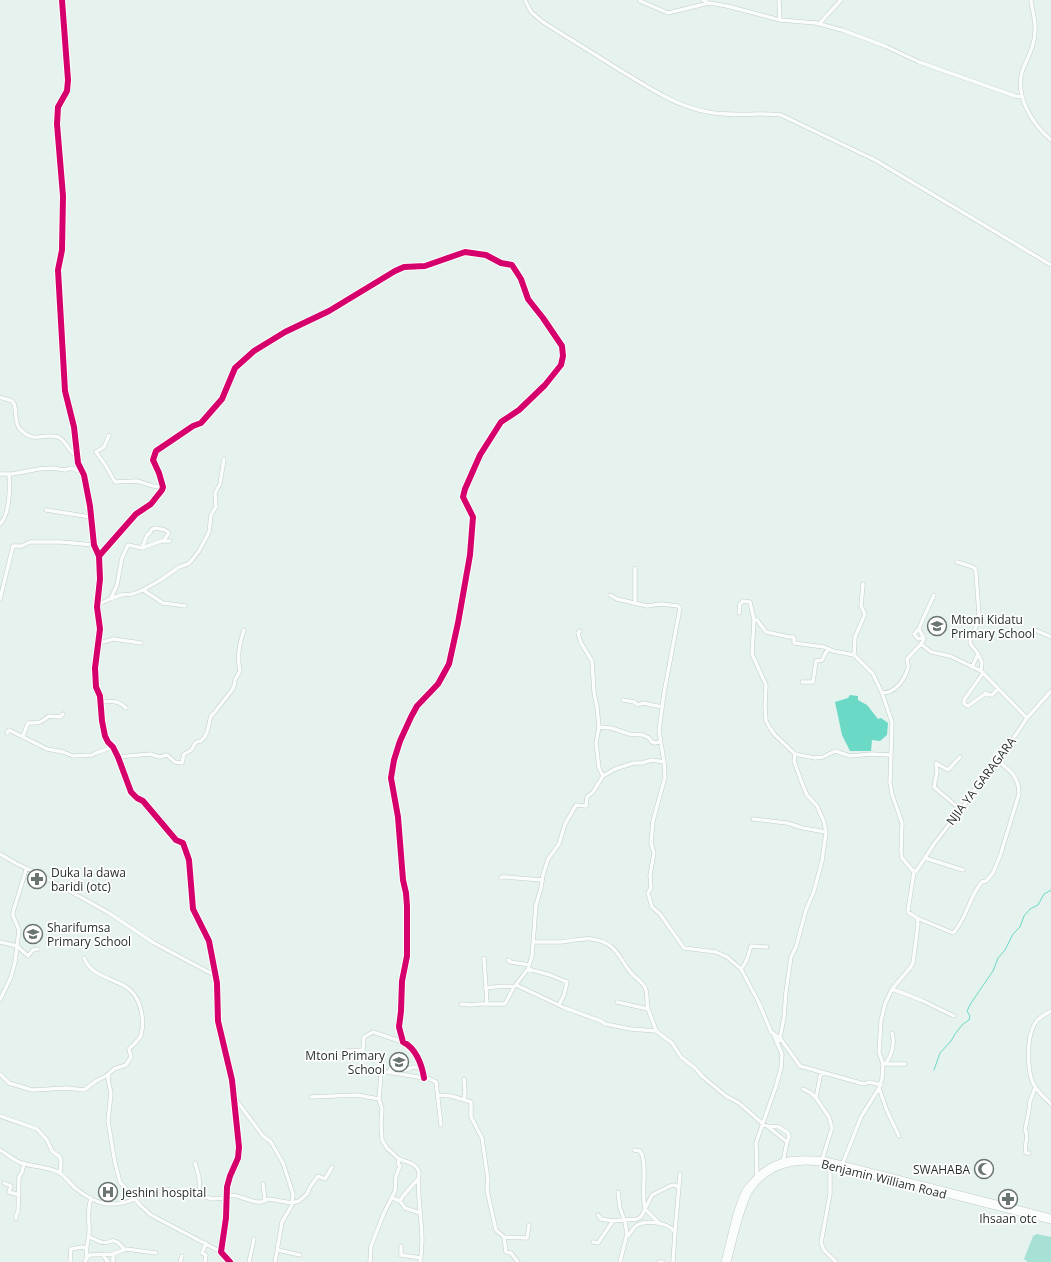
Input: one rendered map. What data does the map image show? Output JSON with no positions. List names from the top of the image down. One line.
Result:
{"streets":{"main road":["Benjamin William Road"],"street":["NJIA YA GARAGARA"]},"places":{"school or university":["Mtoni Kidatu Primary School","Sharifumsa Primary School","Mtoni Primary School"],"pharmacy":["Duka la dawa baridi (otc)","Ihsaan otc"],"mosque":["SWAHABA"],"hospital":["Jeshini hospital"]}}
